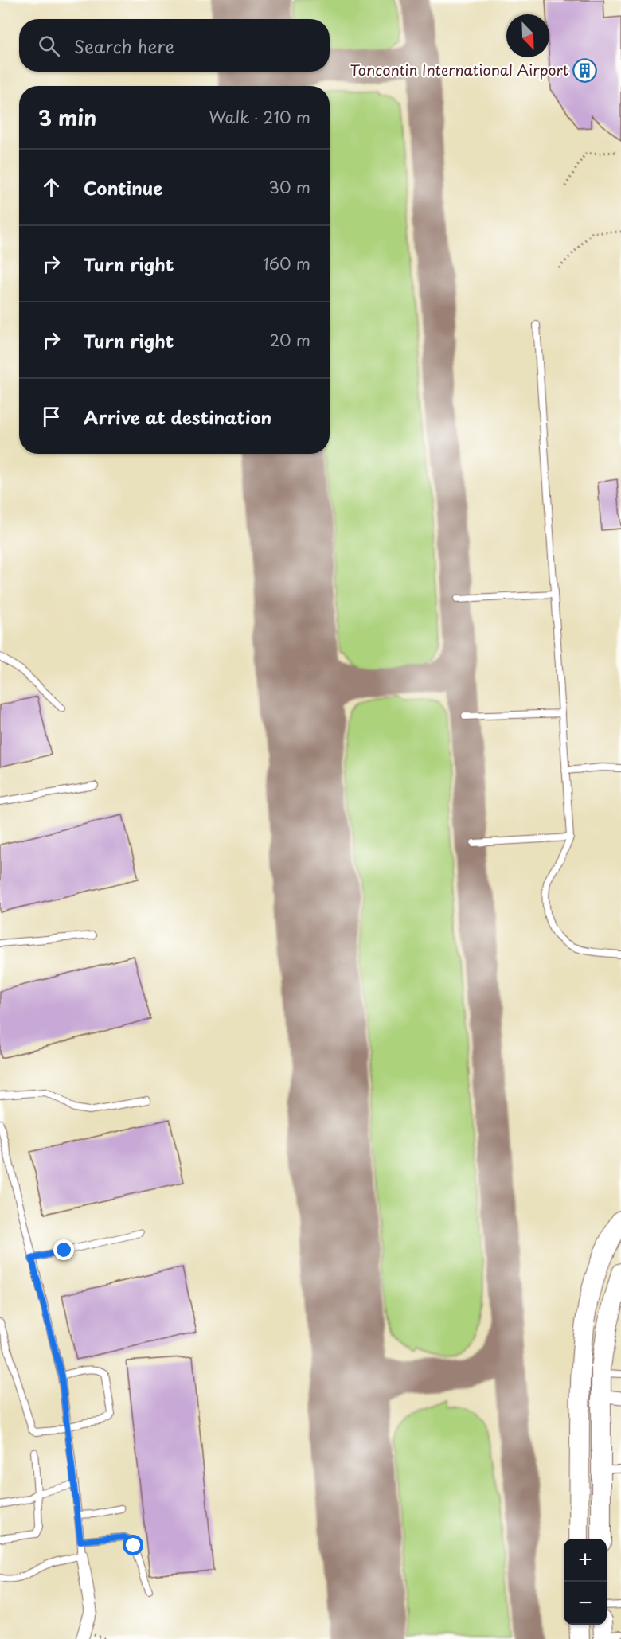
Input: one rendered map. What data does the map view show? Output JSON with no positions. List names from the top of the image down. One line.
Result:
{"places":{"building":["Toncontin International Airport"]},"north":"bottom right","page":{"search":"Search here","heading":["3 min","Walk · 210 m"],"list":[["Continue","30 m"],["Turn right","160 m"],["Turn right","20 m"],"Arrive at destination"],"map_buttons":["+","−"]}}
